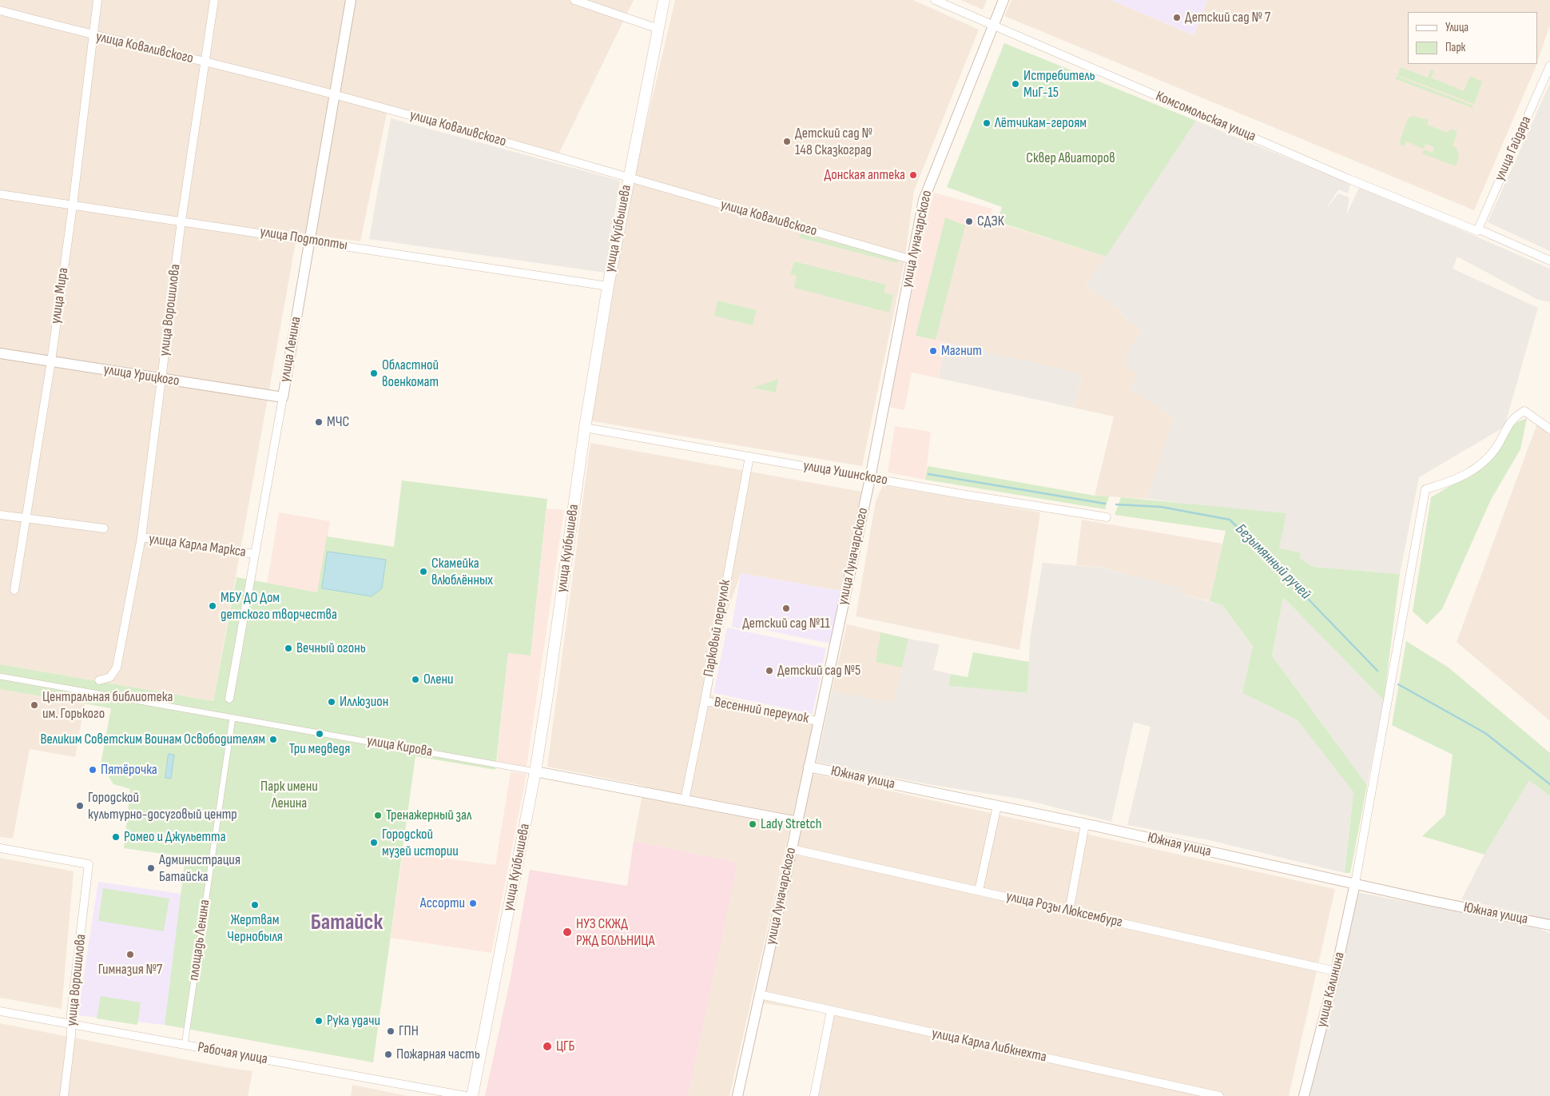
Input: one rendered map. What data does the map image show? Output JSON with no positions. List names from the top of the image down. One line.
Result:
{"streets":{"main road":["улица Куйбышева"],"street":["улица Коваливского","Комсомольская улица","улица Гайдара","улица Подтопты","улица Луначарского","улица Мира","улица Ворошилова","улица Ленина","улица Урицкого","улица Ушинского","улица Карла Маркса","Парковый переулок","Весенний переулок","улица Кирова","Южная улица","улица Розы Люксембург","площадь Ленина","улица Калинина","улица Карла Либкнехта","Рабочая улица"]},"crossings":[["улица Коваливского","улица Куйбышева"],["улица Коваливского","улица Луначарского"],["улица Коваливского","улица Мира"],["улица Коваливского","улица Ворошилова"],["улица Коваливского","улица Ленина"],["Комсомольская улица","улица Гайдара"],["Комсомольская улица","улица Луначарского"],["улица Куйбышева","улица Подтопты"],["улица Куйбышева","улица Ушинского"],["улица Куйбышева","улица Кирова"],["улица Подтопты","улица Мира"],["улица Подтопты","улица Ворошилова"],["улица Подтопты","улица Ленина"],["улица Луначарского","улица Ушинского"],["улица Луначарского","Весенний переулок"],["улица Луначарского","улица Кирова"],["улица Луначарского","Южная улица"],["улица Луначарского","улица Розы Люксембург"],["улица Луначарского","улица Карла Либкнехта"],["улица Мира","улица Урицкого"],["улица Ворошилова","улица Урицкого"],["улица Ворошилова","улица Карла Маркса"],["улица Ворошилова","Рабочая улица"],["улица Ленина","улица Урицкого"],["улица Ленина","улица Карла Маркса"],["улица Ушинского","Парковый переулок"],["Парковый переулок","Весенний переулок"],["Парковый переулок","улица Кирова"],["улица Кирова","площадь Ленина"],["Южная улица","улица Калинина"],["улица Розы Люксембург","улица Калинина"],["площадь Ленина","Рабочая улица"]],"districts":["Батайск"],"water":["Безымянный ручей"],"parks":["Сквер Авиаторов","Парк имени Ленина"],"places":["Детский сад № 7","Истребитель МиГ-15","Лётчикам-героям","Детский сад № 148 Сказкоград","Донская аптека","СДЭК","Магнит","Областной военкомат","МЧС","Скамейка влюблённых","МБУ ДО Дом детского творчества","Детский сад №11","Вечный огонь","Детский сад №5","Олени","Иллюзион","Центральная библиотека им. Горького","Три медведя","Великим Советским Воинам Освободителям","Пятёрочка","Городской культурно-досуговый центр","Тренажерный зал","Lady Stretch","Ромео и Джульетта","Городской музей истории","Администрация Батайска","Ассорти","Жертвам Чернобыля","НУЗ СКЖД РЖД БОЛЬНИЦА","Гимназия №7","Рука удачи","ГПН","ЦГБ","Пожарная часть"],"legend":["Улица","Парк"]}
